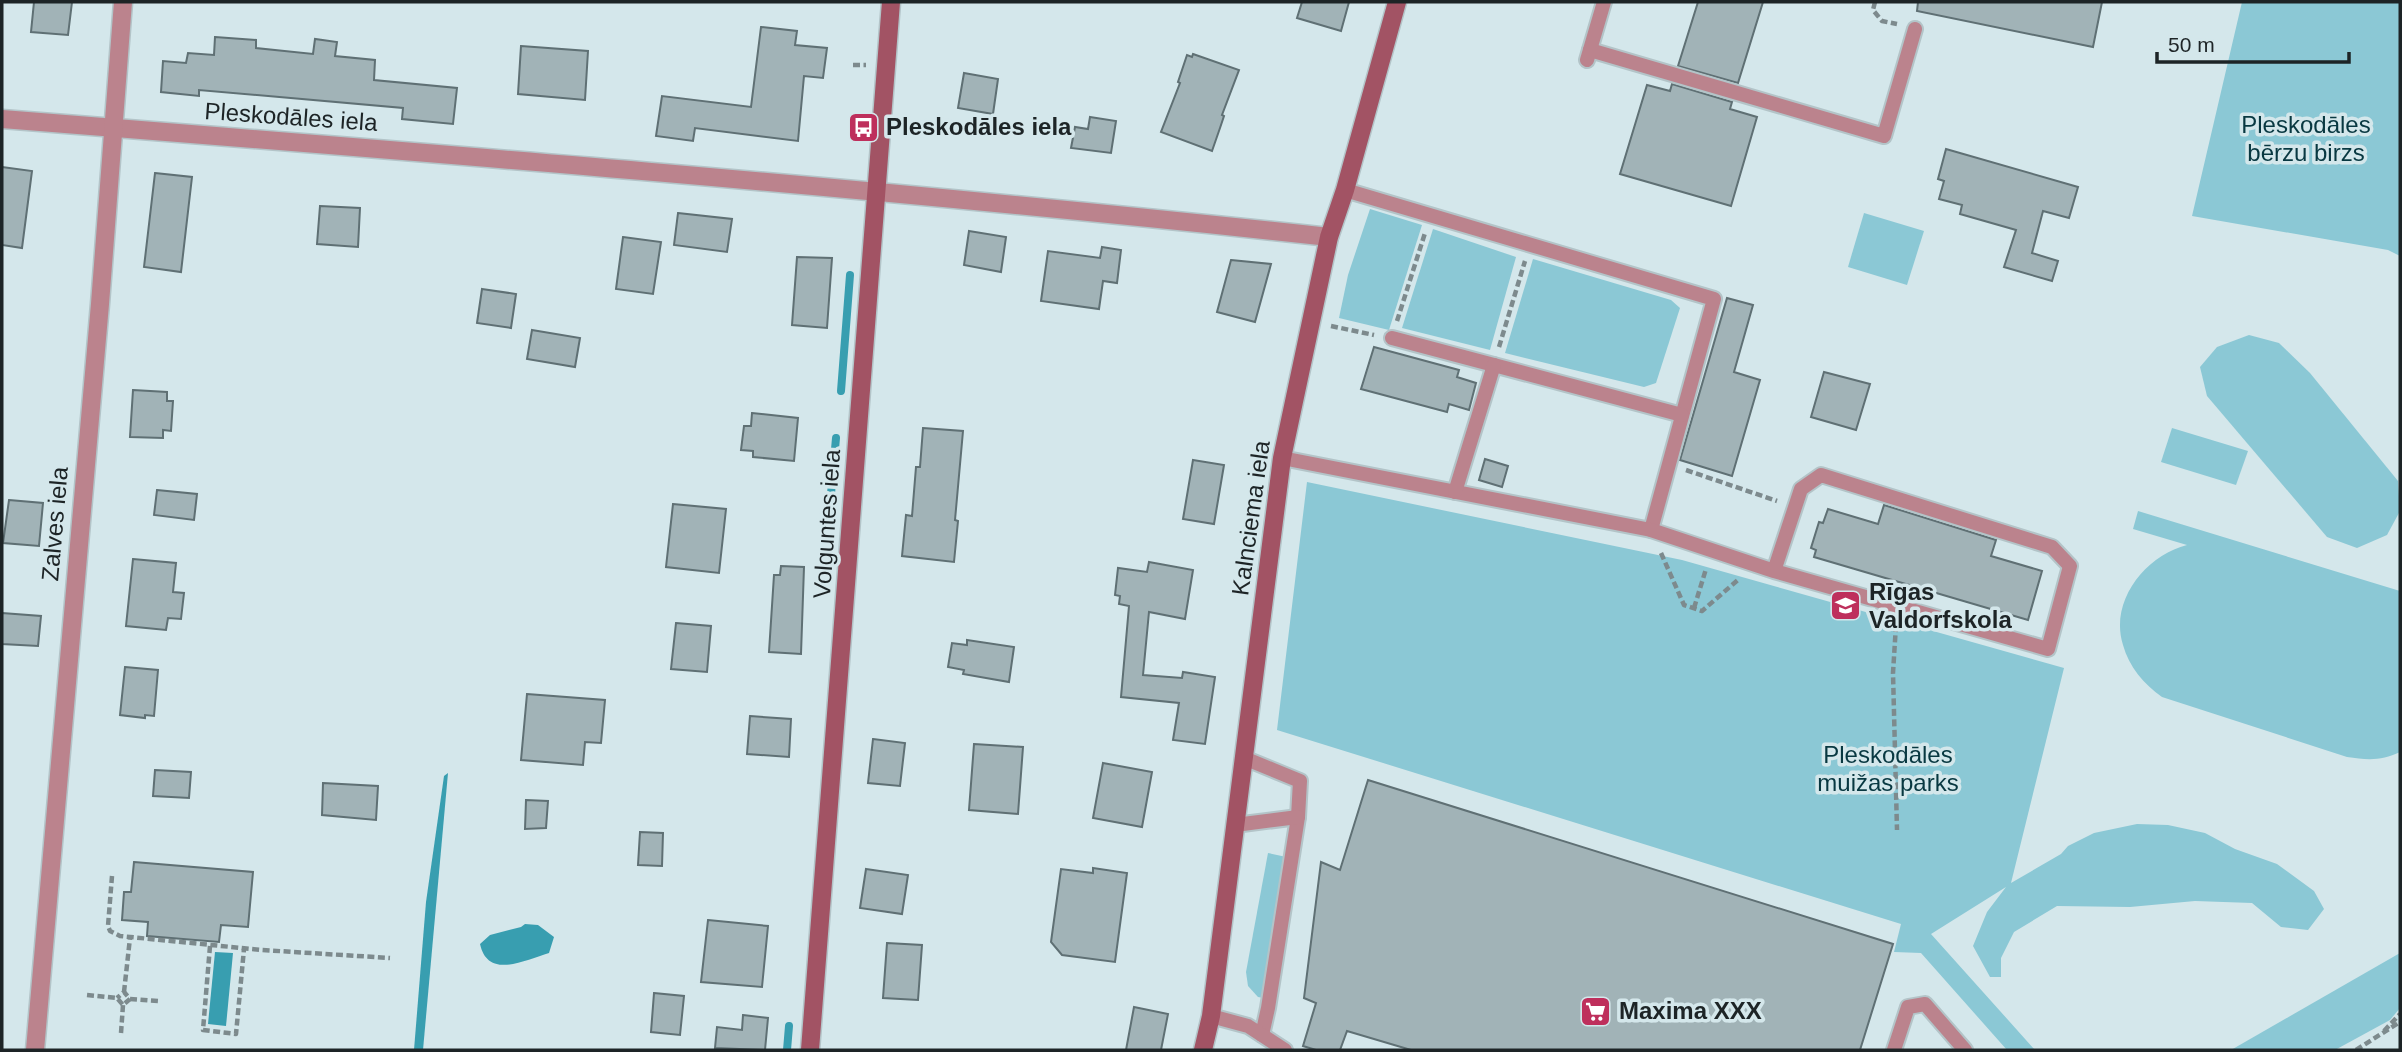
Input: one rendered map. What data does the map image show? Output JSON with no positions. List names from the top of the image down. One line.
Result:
{"streets":{"street":["Pleskodāles iela","Kalnciema iela","Zalves iela","Volguntes iela"]},"crossings":[["Pleskodāles iela","Kalnciema iela"],["Pleskodāles iela","Zalves iela"],["Pleskodāles iela","Volguntes iela"]],"parks":["Pleskodāles bērzu birzs","Pleskodāles muižas parks"],"places":{"bus stop":["Pleskodāles iela"],"school or university":["Rīgas Valdorfskola"],"supermarket":["Maxima XXX"]},"scale_bar":"50 m"}
